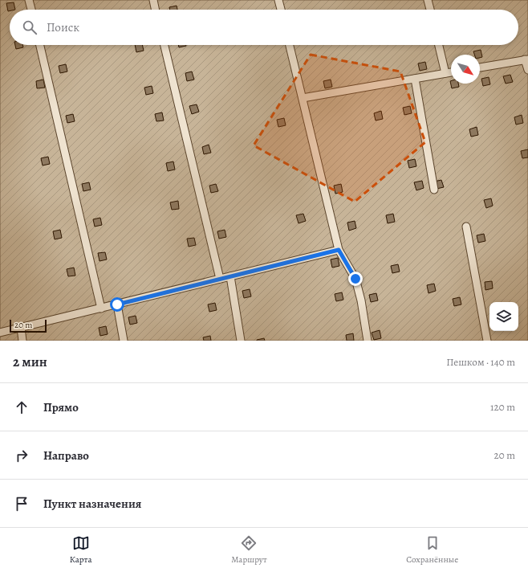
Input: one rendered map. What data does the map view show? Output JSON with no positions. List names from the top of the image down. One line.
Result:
{"scale_bar":"20 m","north":"bottom right","page":{"search":"Поиск","scale":"20 m","heading":["2 мин","Пешком · 140 m"],"list":[["Прямо","120 m"],["Направо","20 m"],"Пункт назначения"],"nav":["Карта","Маршрут","Сохранённые"]}}
